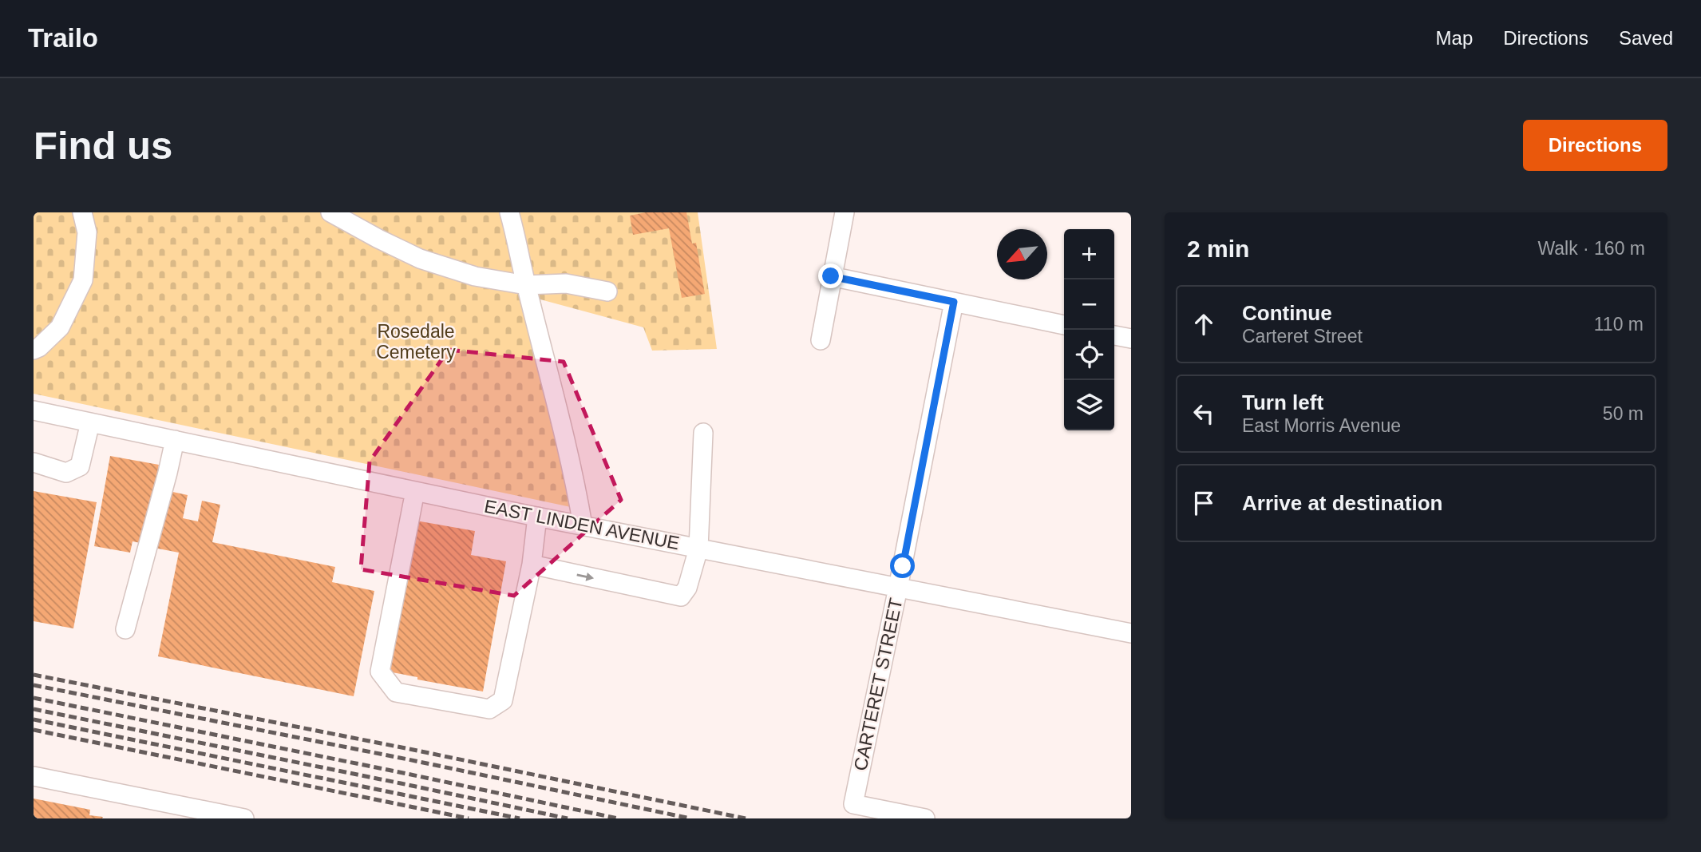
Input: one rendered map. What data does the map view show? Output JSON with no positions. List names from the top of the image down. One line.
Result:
{"streets":{"street":["EAST LINDEN AVENUE","CARTERET STREET"]},"crossings":[["EAST LINDEN AVENUE","CARTERET STREET"]],"parks":["Rosedale Cemetery"],"north":"bottom left","page":{"header":"Trailo","nav":["Map","Directions","Saved"],"buttons":"Directions","title":"Find us","heading":["2 min","Walk · 160 m"],"map_buttons":["+","−"],"list":[["Continue","Carteret Street","110 m"],["Turn left","East Morris Avenue","50 m"],"Arrive at destination"]}}
